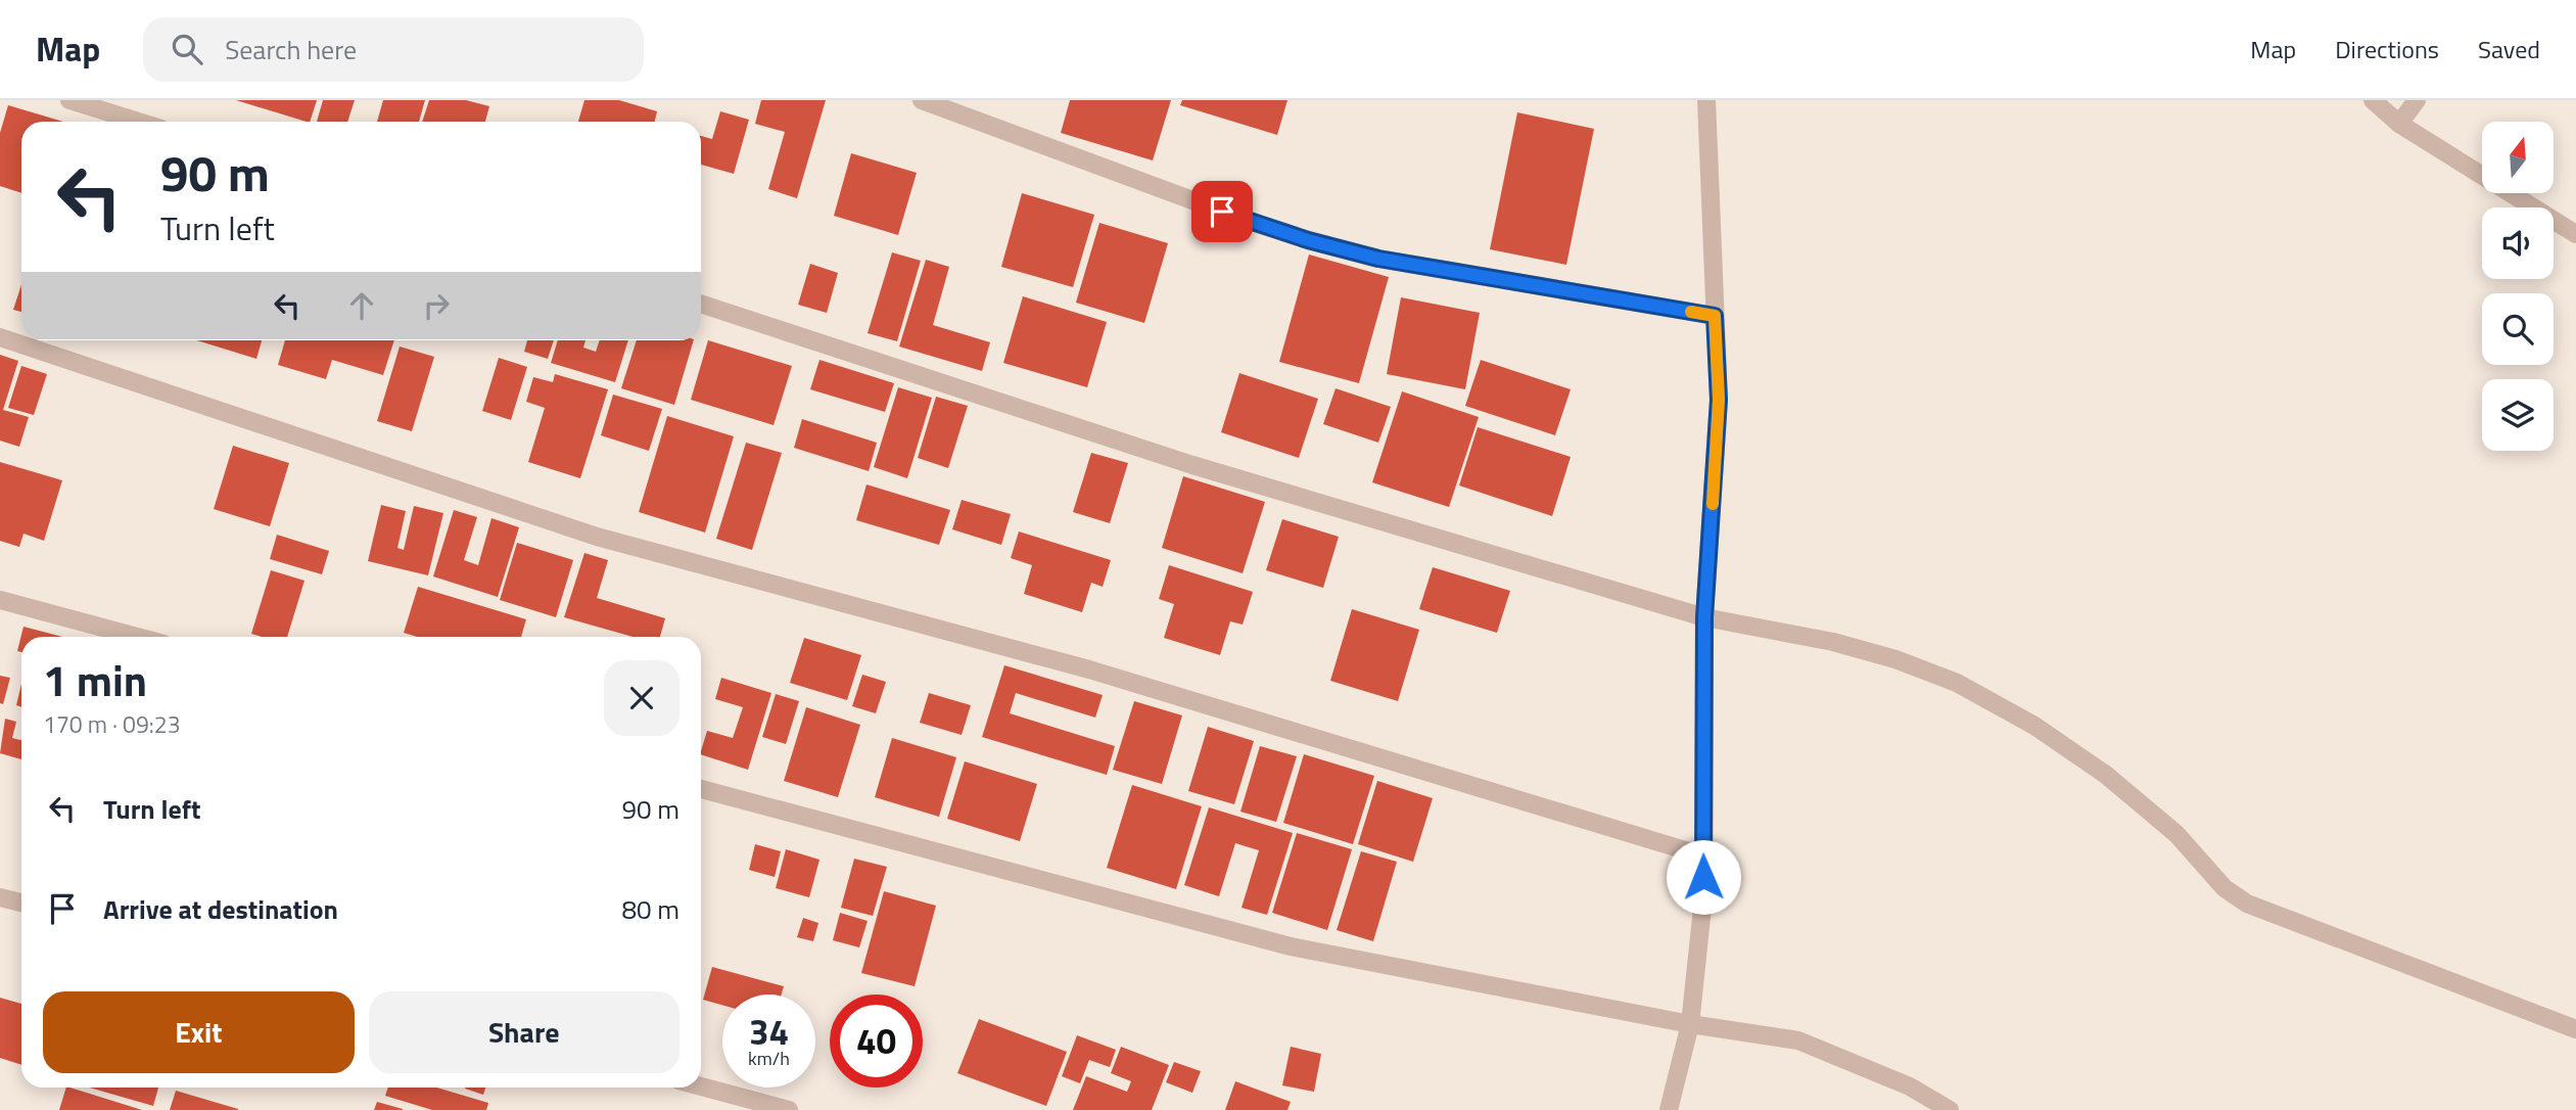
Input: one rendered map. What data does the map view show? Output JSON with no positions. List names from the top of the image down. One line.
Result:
{"north":"top","page":{"header":"Map","search":"Search here","nav":["Map","Directions","Saved"],"turn":["90 m","Turn left"],"heading":["1 min","170 m · 09:23"],"list":[{"name":"Turn left","value":"90 m"},{"name":"Arrive at destination","value":"80 m"}],"buttons":["Exit","Share"],"speed":"34 km/h","limit":"40"}}
